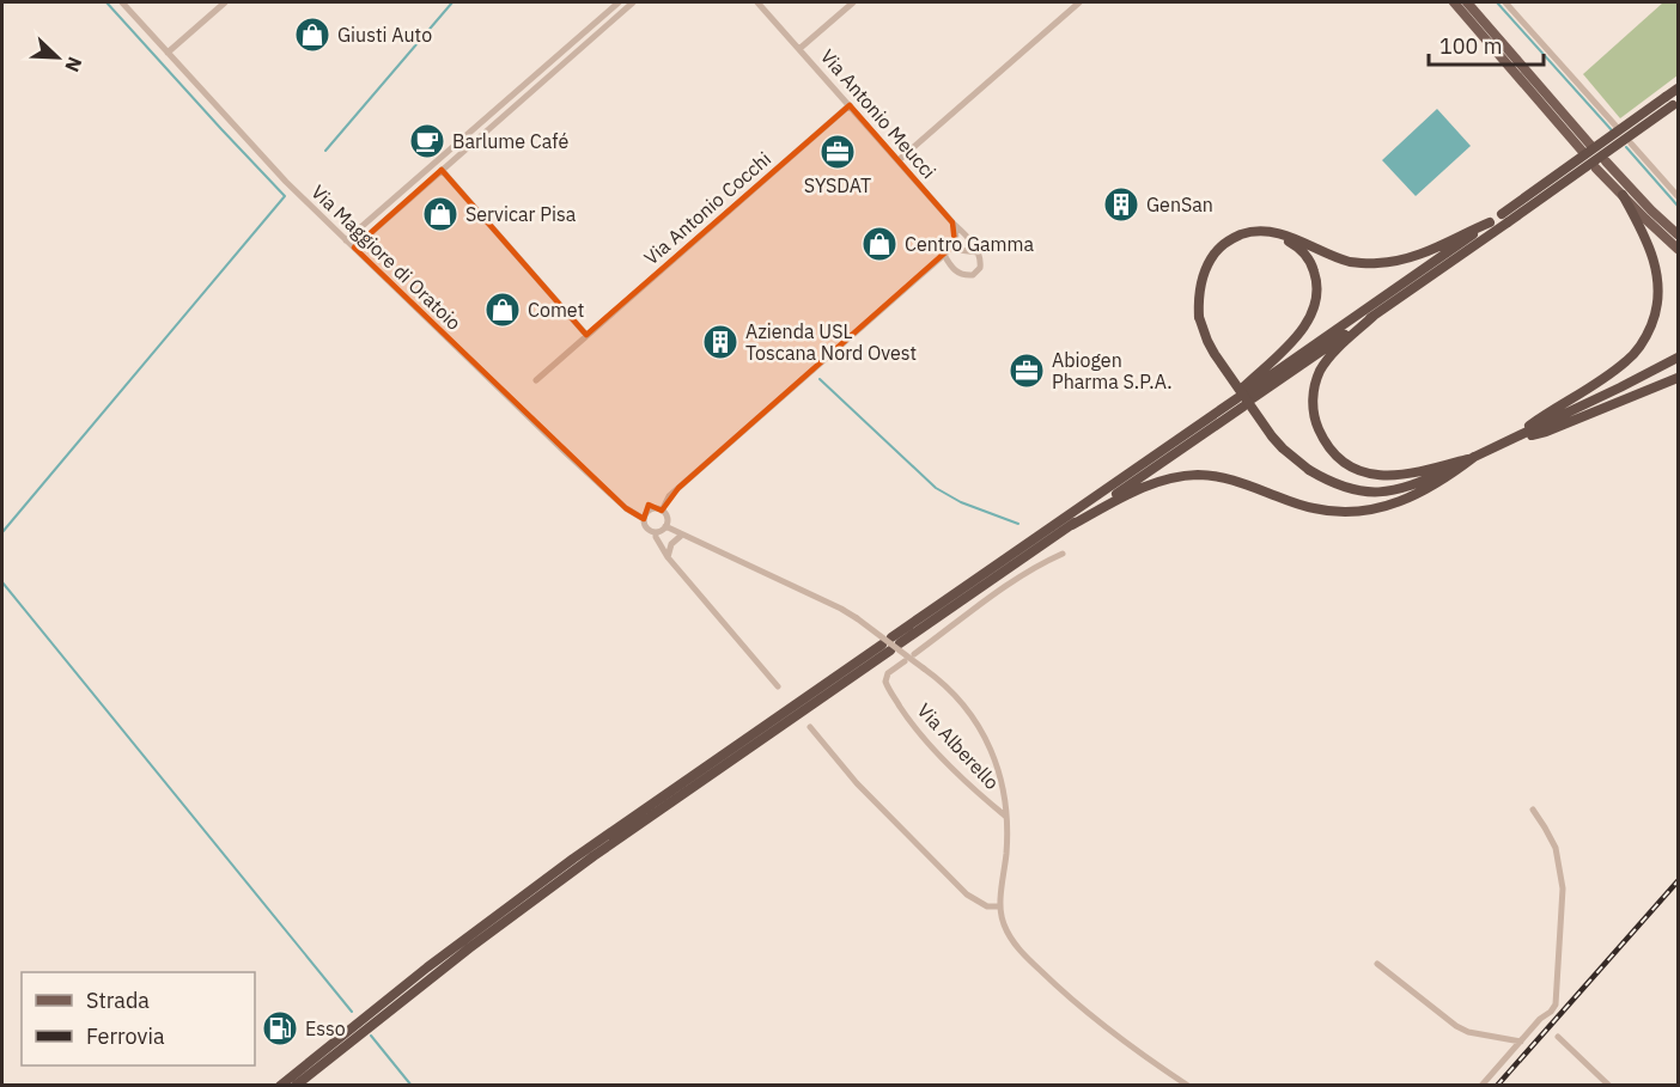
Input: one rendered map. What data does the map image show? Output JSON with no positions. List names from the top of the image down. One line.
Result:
{"streets":{"street":["Via Antonio Meucci","Via Antonio Cocchi","Via Maggiore di Oratoio","Via Alberello"]},"crossings":[["Via Antonio Meucci","Via Antonio Cocchi"]],"places":{"shop":["Giusti Auto","Servicar Pisa","Centro Gamma","Comet"],"cafe":["Barlume Café"],"office":["SYSDAT","Abiogen Pharma S.P.A."],"building":["GenSan","Azienda USL Toscana Nord Ovest"],"fuel station":["Esso"]},"legend":["Strada","Ferrovia"],"scale_bar":"100 m","north":"bottom right"}
